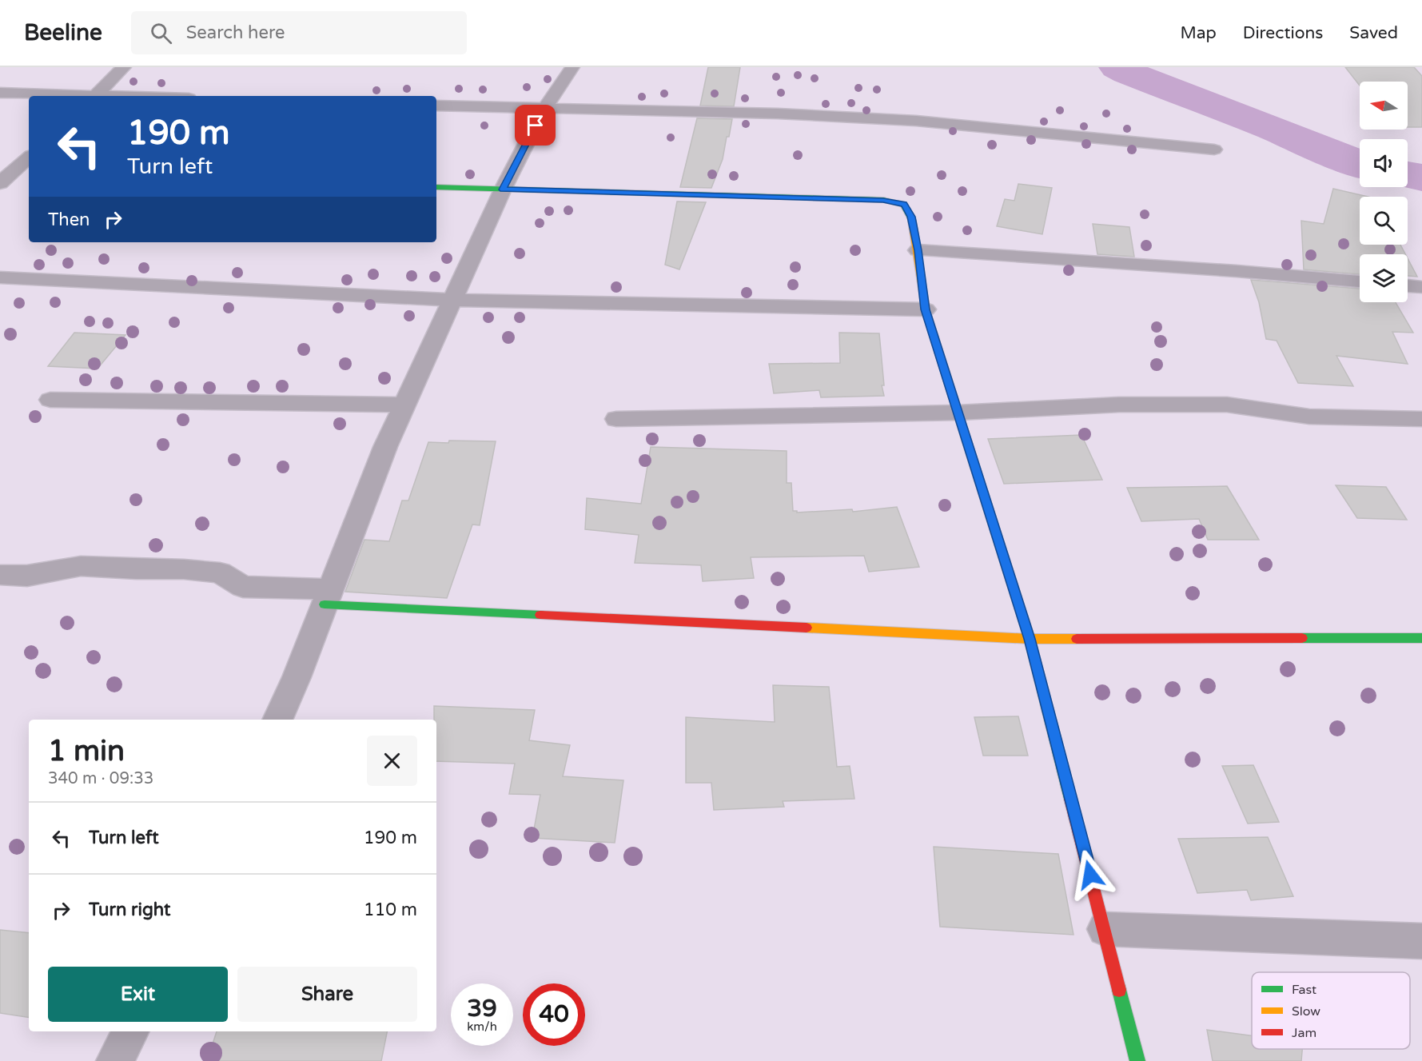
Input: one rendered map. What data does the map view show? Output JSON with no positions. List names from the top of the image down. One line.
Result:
{"legend":["Fast","Slow","Jam"],"north":"left","page":{"header":"Beeline","search":"Search here","nav":["Map","Directions","Saved"],"turn":["190 m","Turn left"],"then":"Then","heading":["1 min","340 m · 09:33"],"list":[{"name":"Turn left","value":"190 m"},{"name":"Turn right","value":"110 m"}],"buttons":["Exit","Share"],"speed":"39 km/h","limit":"40"}}
